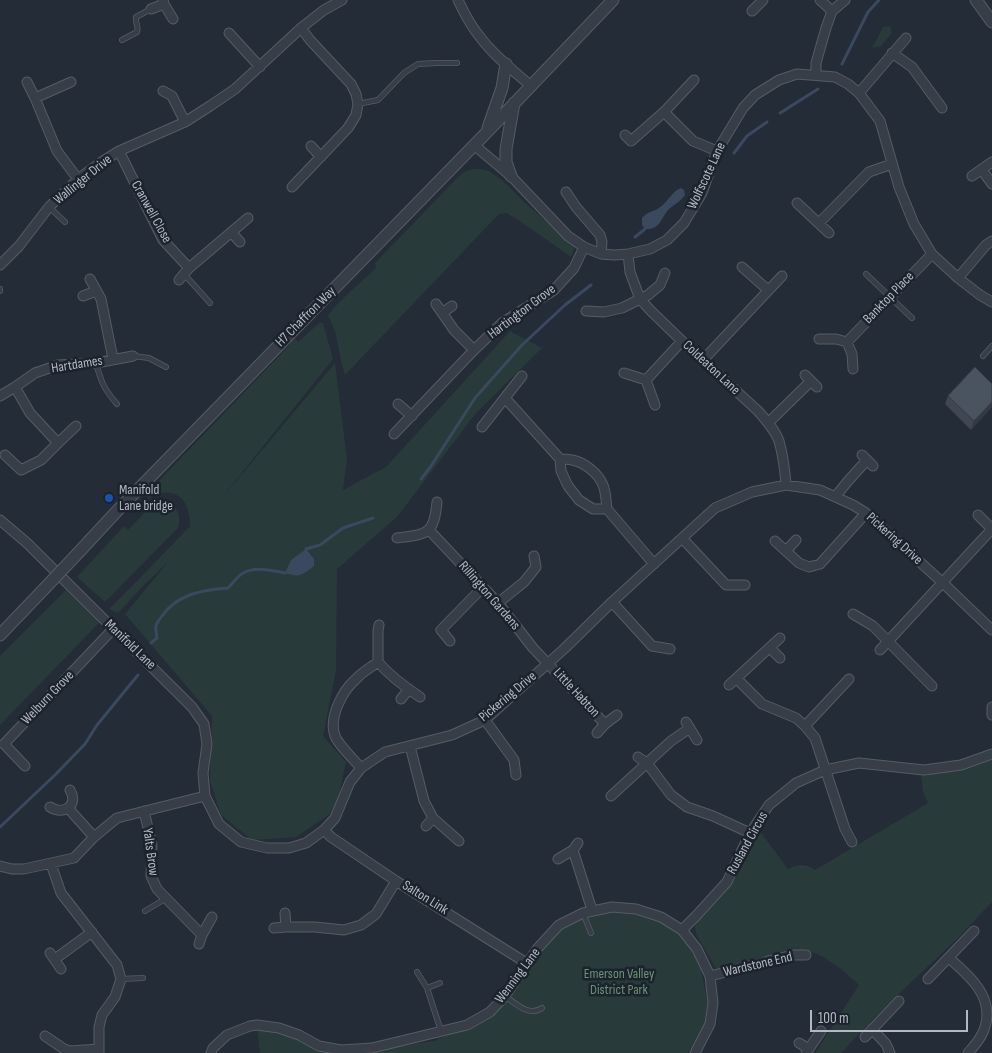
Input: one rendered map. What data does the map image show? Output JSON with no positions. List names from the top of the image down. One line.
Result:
{"streets":{"street":["Wolfscote Lane","Wallinger Drive","Cranwell Close","Banktop Place","Hartington Grove","H7 Chaffron Way","Hartdames","Coldeaton Lane","Pickering Drive","Rillington Gardens","Manifold Lane","Little Habton","Welburn Grove","Rusland Circus","Yalts Brow","Salton Link","Wardstone End","Wenning Lane"]},"crossings":[["Wolfscote Lane","Banktop Place"],["Wolfscote Lane","Hartington Grove"],["Wolfscote Lane","H7 Chaffron Way"],["Wolfscote Lane","Coldeaton Lane"],["Wallinger Drive","Cranwell Close"],["Coldeaton Lane","Pickering Drive"],["Pickering Drive","Rillington Gardens"],["Pickering Drive","Manifold Lane"],["Pickering Drive","Little Habton"],["Pickering Drive","Salton Link"],["Rillington Gardens","Little Habton"],["Manifold Lane","Welburn Grove"],["Rusland Circus","Wenning Lane"],["Salton Link","Wenning Lane"]],"parks":["Emerson Valley District Park"],"places":["Manifold Lane bridge"],"scale_bar":"100 m"}
